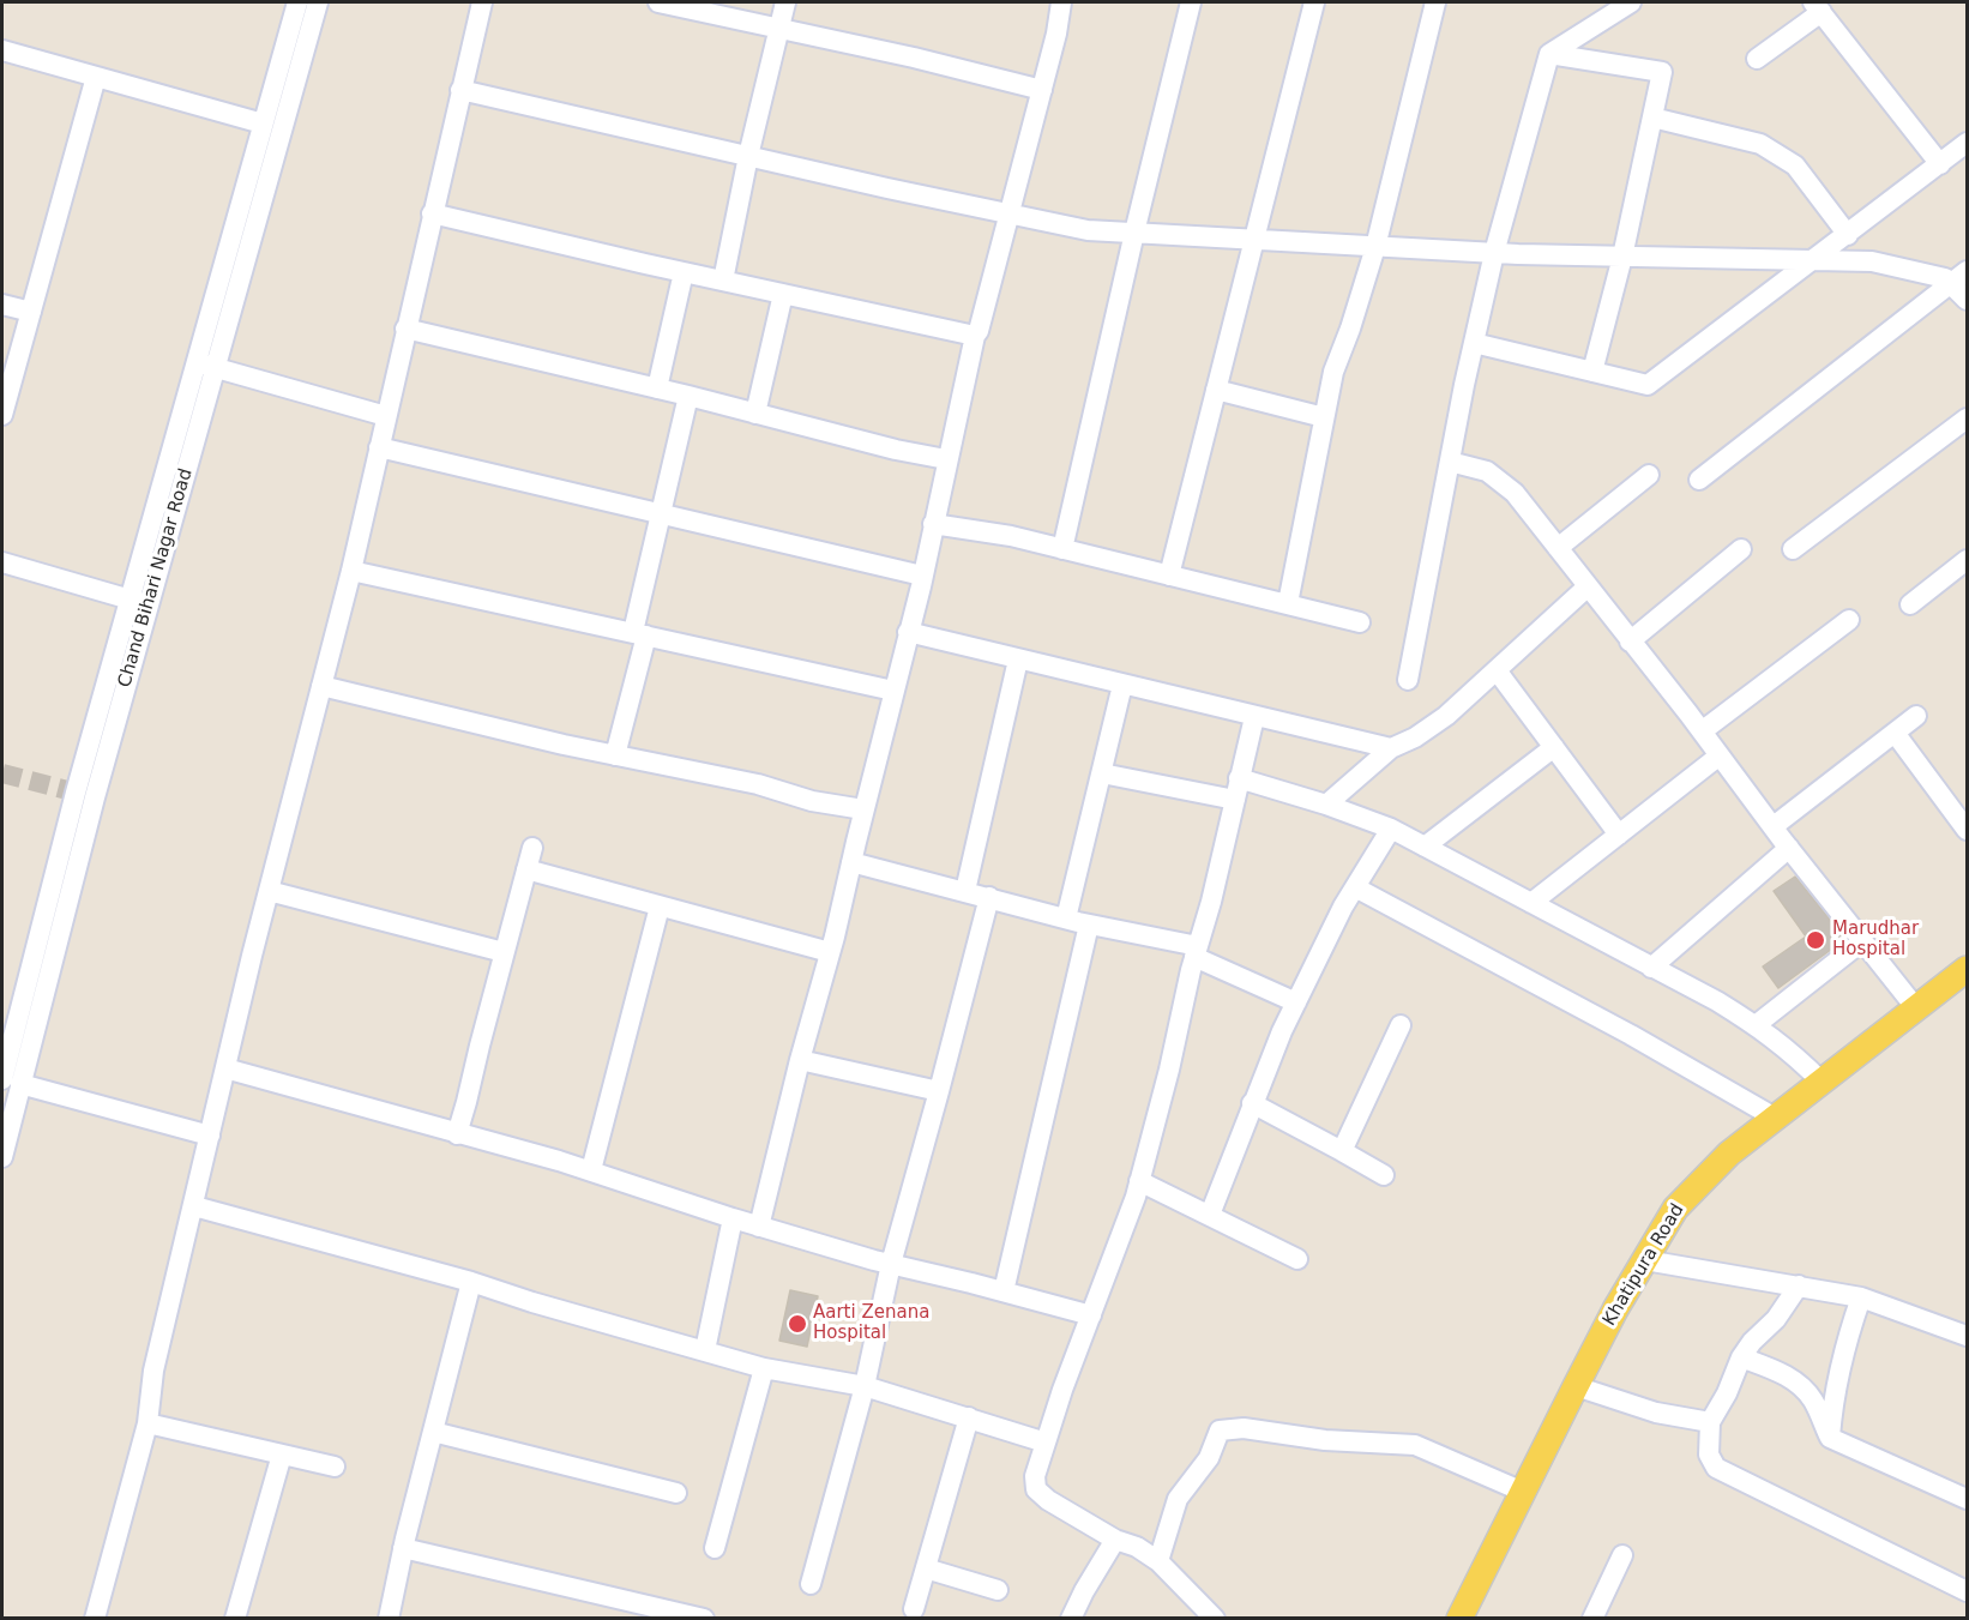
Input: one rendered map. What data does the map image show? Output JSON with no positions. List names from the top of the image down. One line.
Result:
{"streets":{"main road":["Khatipura Road"],"street":["Chand Bihari Nagar Road"]},"places":["Marudhar Hospital","Aarti Zenana Hospital"]}
